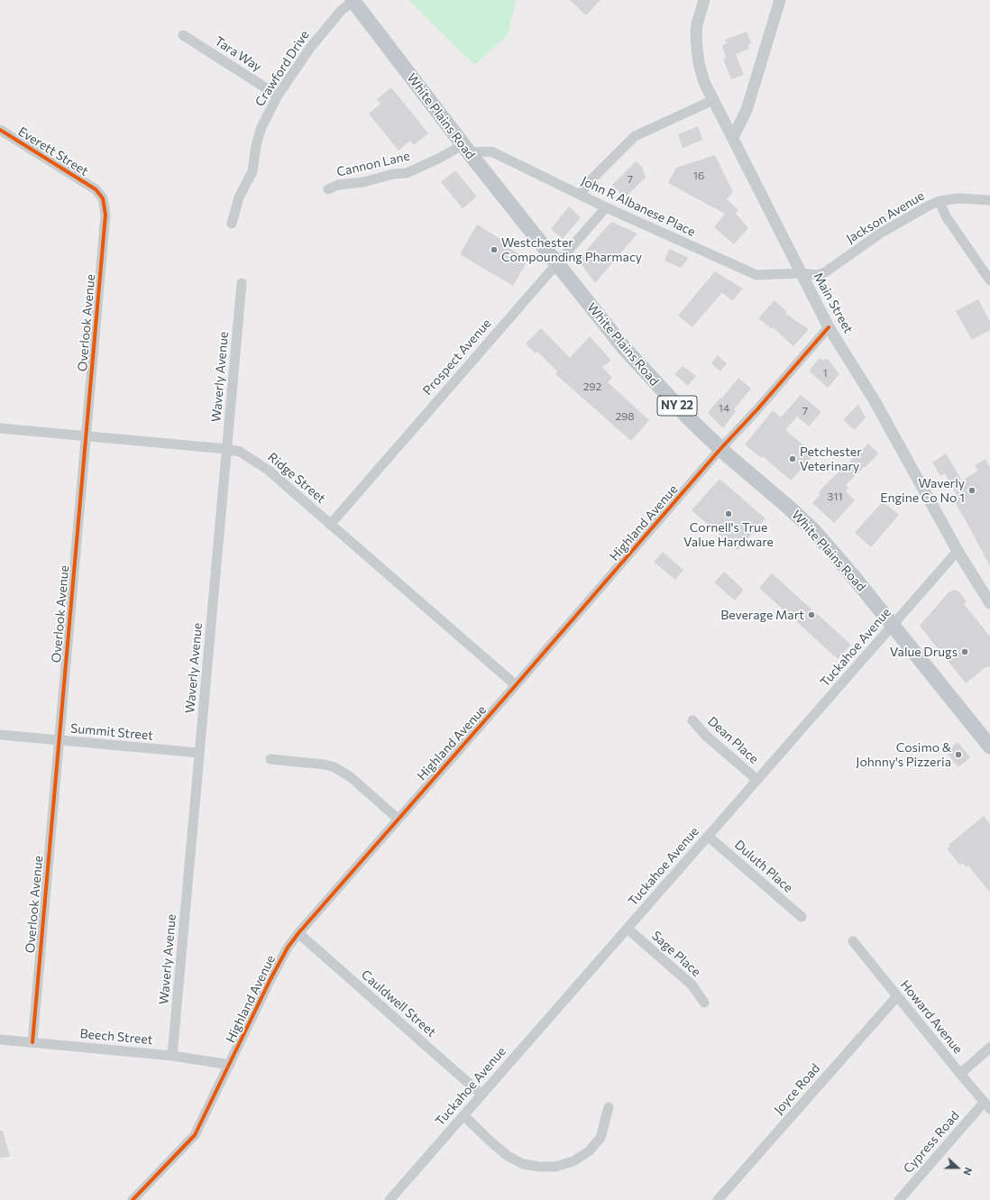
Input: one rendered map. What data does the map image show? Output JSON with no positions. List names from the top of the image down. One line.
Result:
{"streets":{"main road":["White Plains Road","NY 22"],"street":["Tara Way","Crawford Drive","Everett Street","Cannon Lane","John R Albanese Place","Jackson Avenue","Main Street","Overlook Avenue","Prospect Avenue","Waverly Avenue","Ridge Street","Highland Avenue","Tuckahoe Avenue","Summit Street","Dean Place","Duluth Place","Sage Place","Cauldwell Street","Howard Avenue","Beech Street","Joyce Road","Cypress Road"]},"crossings":[["Tara Way","Crawford Drive"],["Crawford Drive","White Plains Road"],["White Plains Road","Cannon Lane"],["White Plains Road","John R Albanese Place"],["White Plains Road","Prospect Avenue"],["White Plains Road","Highland Avenue"],["White Plains Road","Tuckahoe Avenue"],["Everett Street","Overlook Avenue"],["Cannon Lane","John R Albanese Place"],["John R Albanese Place","Jackson Avenue"],["John R Albanese Place","Main Street"],["John R Albanese Place","Prospect Avenue"],["Jackson Avenue","Main Street"],["Main Street","Highland Avenue"],["Main Street","Tuckahoe Avenue"],["Overlook Avenue","Ridge Street"],["Overlook Avenue","Summit Street"],["Overlook Avenue","Beech Street"],["Prospect Avenue","Ridge Street"],["Waverly Avenue","Ridge Street"],["Waverly Avenue","Summit Street"],["Waverly Avenue","Beech Street"],["Ridge Street","Highland Avenue"],["Highland Avenue","Cauldwell Street"],["Highland Avenue","Beech Street"],["Tuckahoe Avenue","Dean Place"],["Tuckahoe Avenue","Duluth Place"],["Tuckahoe Avenue","Sage Place"],["Tuckahoe Avenue","Cauldwell Street"],["Howard Avenue","Joyce Road"],["Howard Avenue","Cypress Road"]],"places":["Westchester Compounding Pharmacy","Petchester Veterinary","Waverly Engine Co No 1","Cornell's True Value Hardware","Beverage Mart","Value Drugs","Cosimo & Johnny's Pizzeria"],"house_numbers":["16","7","1","292","14","7","298","311"],"north":"right"}
